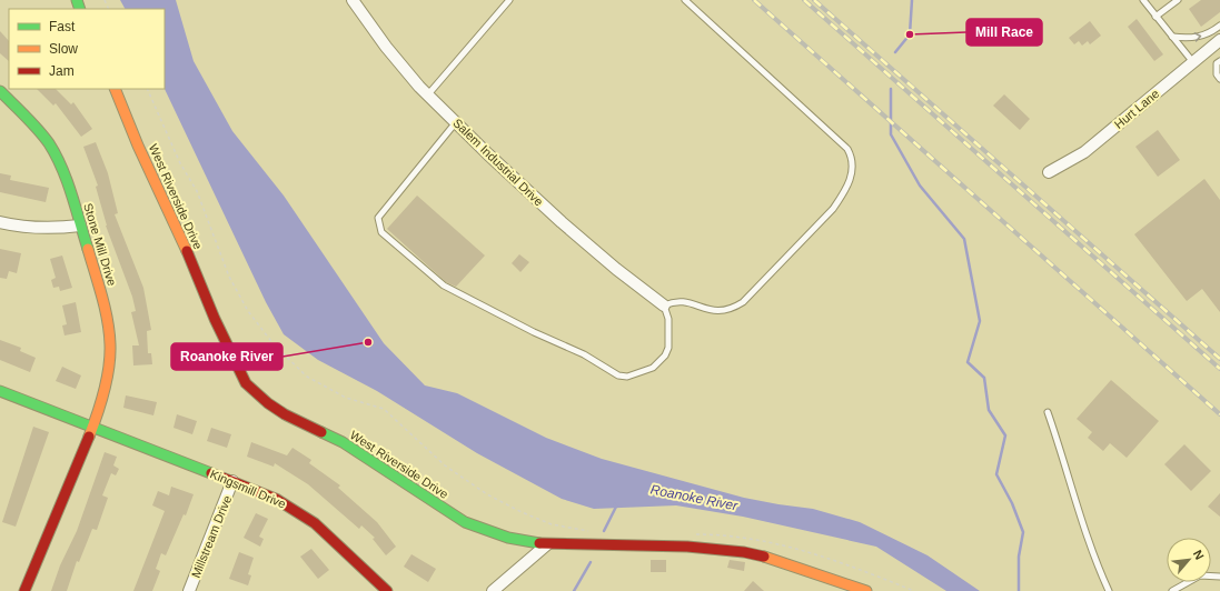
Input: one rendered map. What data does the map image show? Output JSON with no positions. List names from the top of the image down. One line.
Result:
{"streets":{"street":["Hurt Lane","Salem Industrial Drive","West Riverside Drive","Stone Mill Drive","Kingsmill Drive","Millstream Drive"]},"crossings":[["Stone Mill Drive","Kingsmill Drive"],["Kingsmill Drive","Millstream Drive"]],"water":["Roanoke River"],"places":["Mill Race","Roanoke River"],"legend":["Fast","Slow","Jam"],"north":"top right"}
